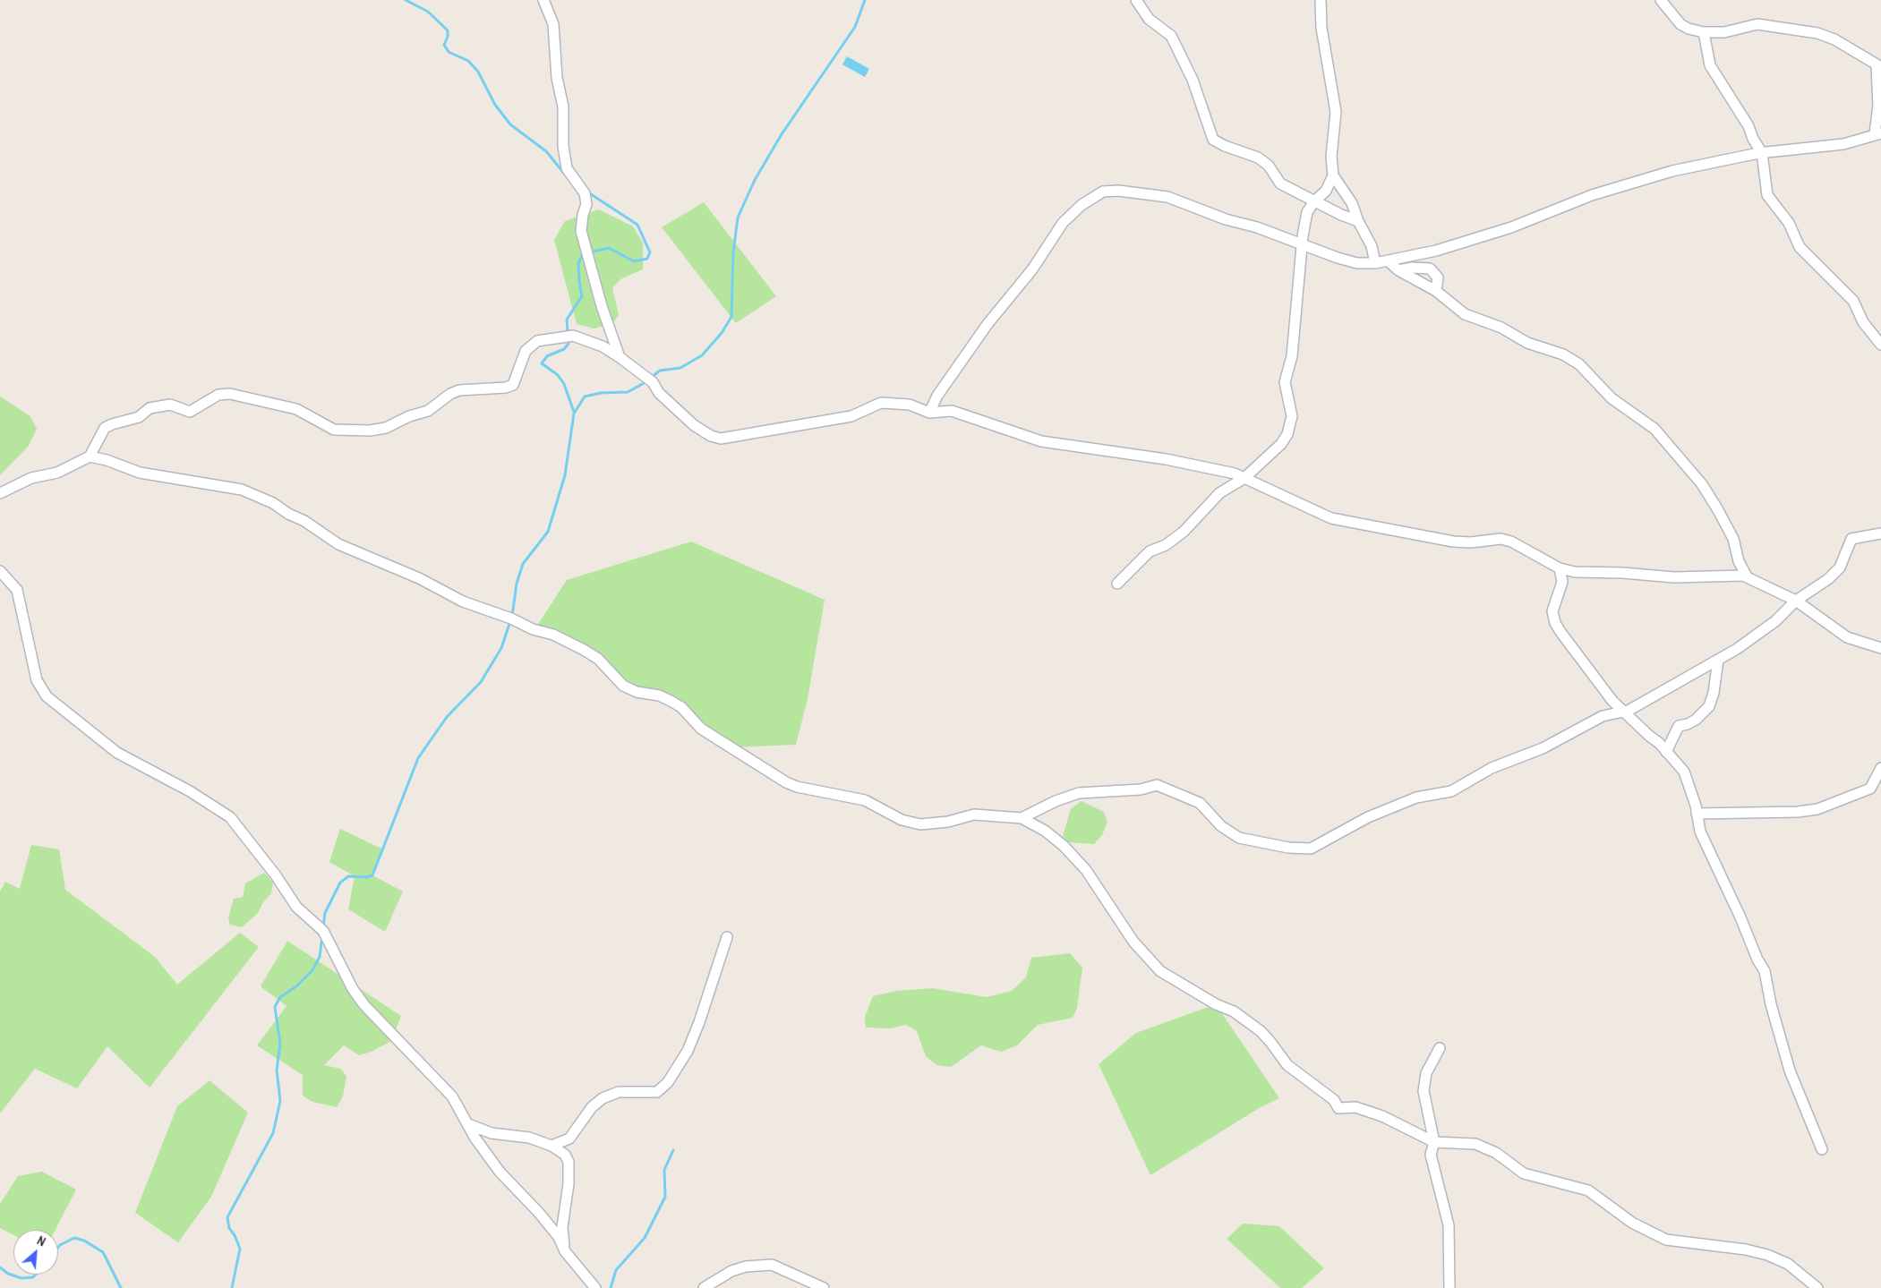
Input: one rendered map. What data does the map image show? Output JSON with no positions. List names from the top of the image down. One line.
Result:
{"north":"top right"}
